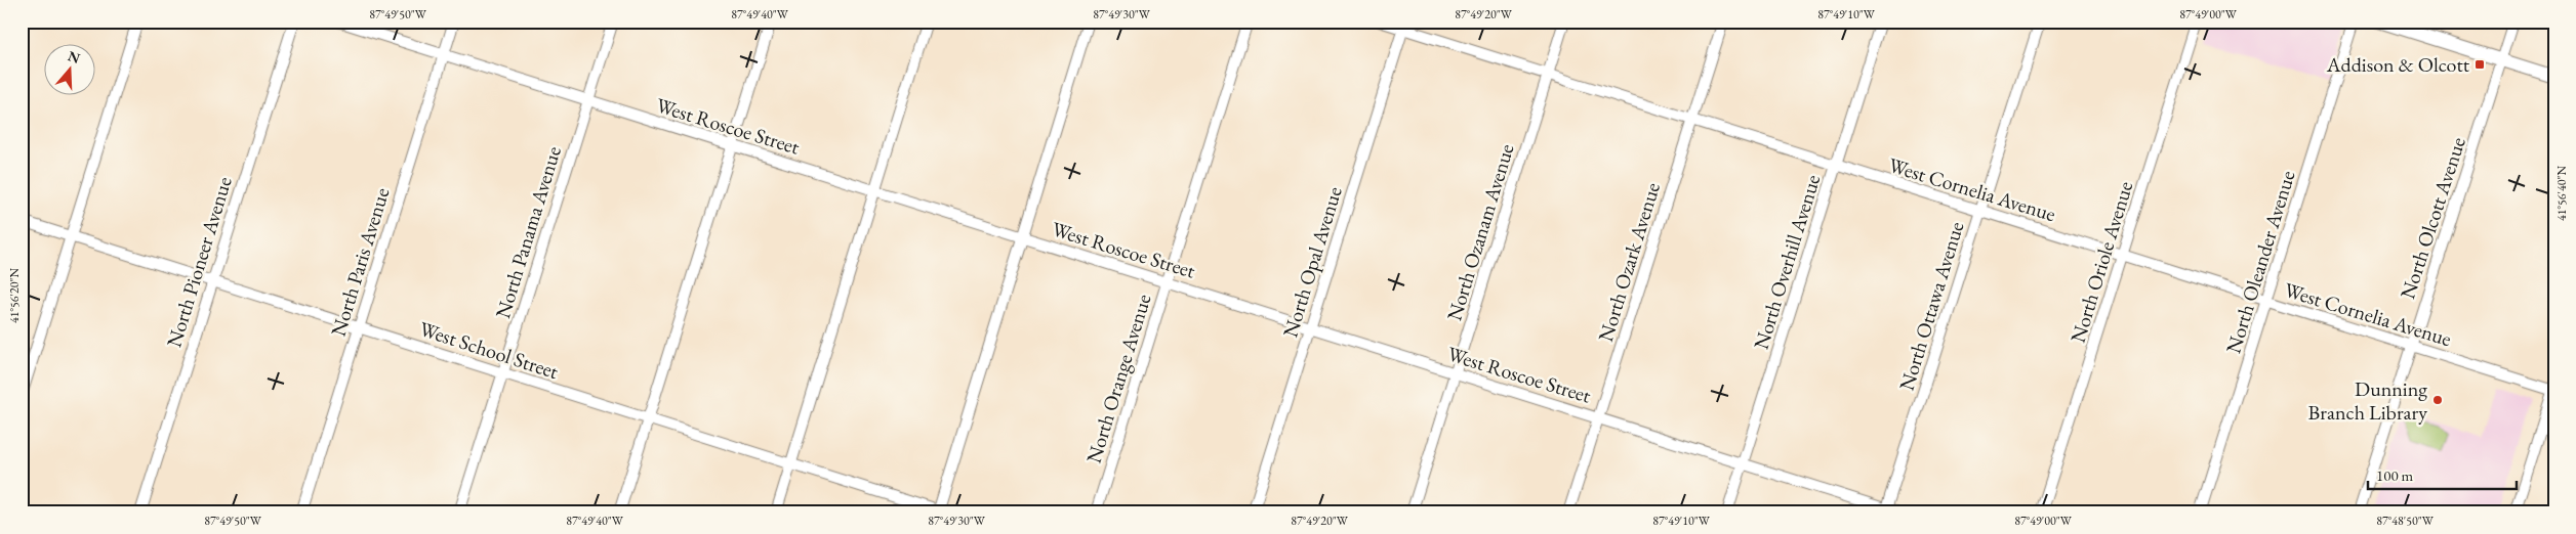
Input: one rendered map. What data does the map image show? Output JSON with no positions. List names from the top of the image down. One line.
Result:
{"streets":{"street":["West Roscoe Street","West Cornelia Avenue","North Olcott Avenue","North Panama Avenue","North Ozanam Avenue","North Pioneer Avenue","North Paris Avenue","North Opal Avenue","North Ozark Avenue","North Overhill Avenue","North Oriole Avenue","North Oleander Avenue","North Ottawa Avenue","West School Street","North Orange Avenue"]},"crossings":[["West Roscoe Street","North Panama Avenue"],["West Roscoe Street","North Ozanam Avenue"],["West Roscoe Street","North Paris Avenue"],["West Roscoe Street","North Opal Avenue"],["West Roscoe Street","North Ozark Avenue"],["West Roscoe Street","North Overhill Avenue"],["West Roscoe Street","North Ottawa Avenue"],["West Roscoe Street","North Orange Avenue"],["West Cornelia Avenue","North Olcott Avenue"],["West Cornelia Avenue","North Ozanam Avenue"],["West Cornelia Avenue","North Opal Avenue"],["West Cornelia Avenue","North Ozark Avenue"],["West Cornelia Avenue","North Overhill Avenue"],["West Cornelia Avenue","North Oriole Avenue"],["West Cornelia Avenue","North Oleander Avenue"],["West Cornelia Avenue","North Ottawa Avenue"],["North Panama Avenue","West School Street"],["North Pioneer Avenue","West School Street"],["North Paris Avenue","West School Street"]],"places":{"transit":["Addison & Olcott"],"other":["Dunning Branch Library"]},"scale_bar":"100 m","north":"top","coordinates":["87°49'50\"W","87°49'40\"W","87°49'30\"W","87°49'20\"W","87°49'10\"W","87°49'00\"W","41°56'40\"N","41°56'20\"N","87°48'50\"W"]}
